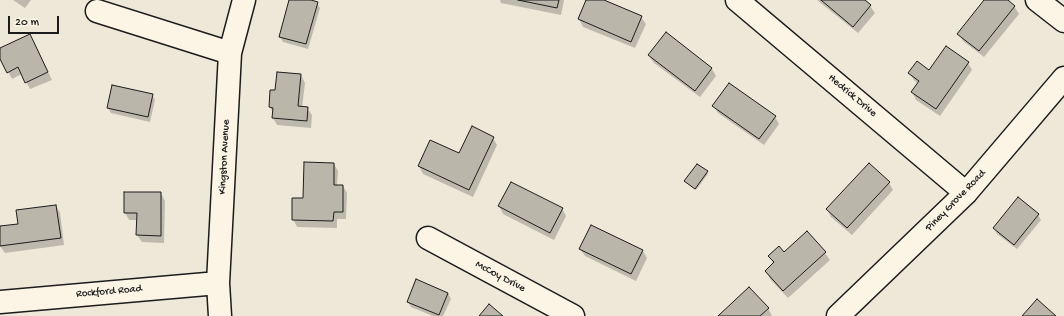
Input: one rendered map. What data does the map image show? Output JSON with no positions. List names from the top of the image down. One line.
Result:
{"streets":{"street":["Hedrick Drive","Kingston Avenue","Piney Grove Road","McCoy Drive","Rockford Road"]},"crossings":[["Hedrick Drive","Piney Grove Road"],["Kingston Avenue","Rockford Road"]],"scale_bar":"20 m"}
